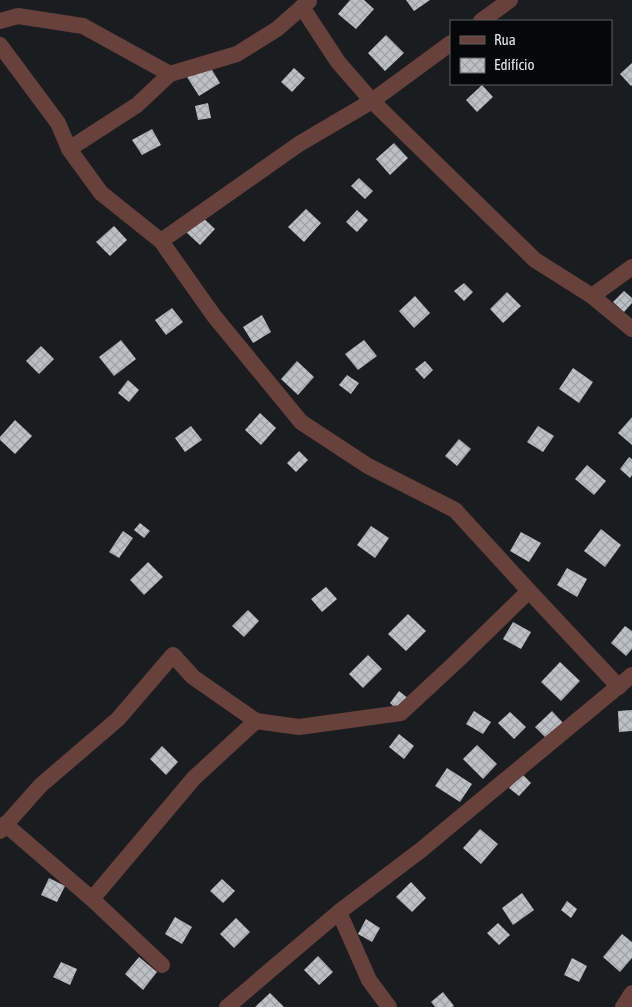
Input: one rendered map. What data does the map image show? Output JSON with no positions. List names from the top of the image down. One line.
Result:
{"legend":["Rua","Edifício"]}
